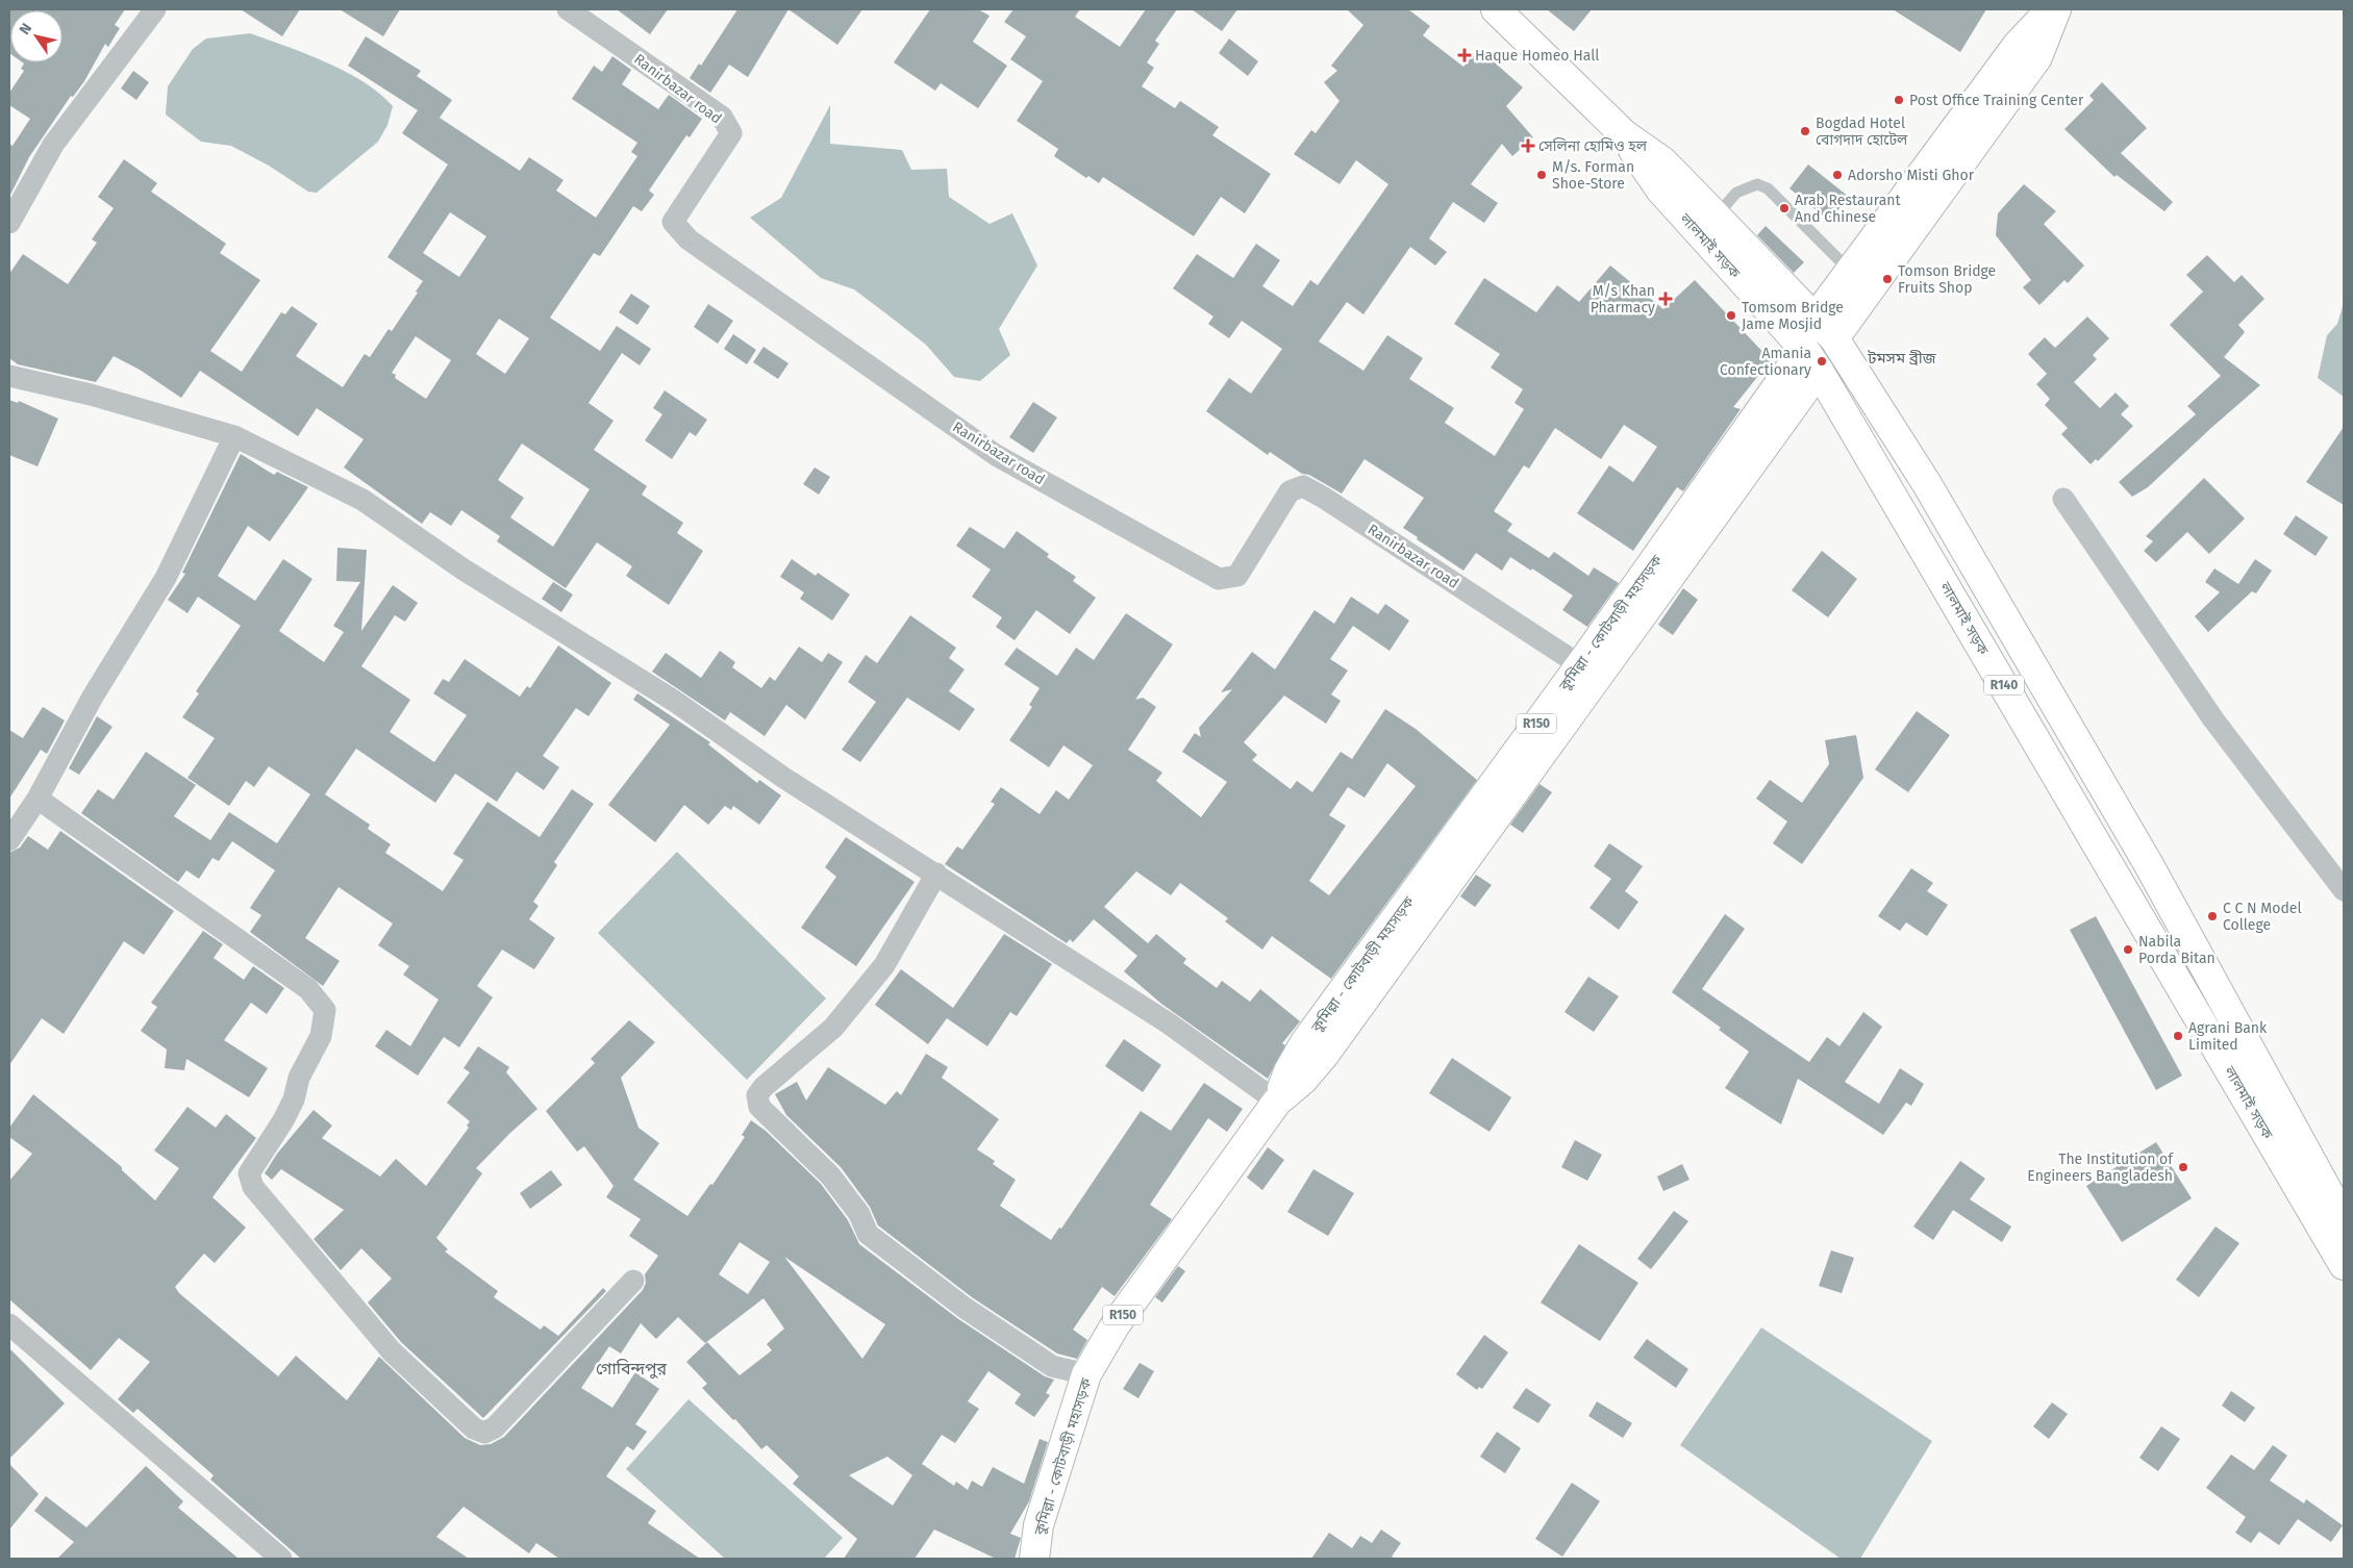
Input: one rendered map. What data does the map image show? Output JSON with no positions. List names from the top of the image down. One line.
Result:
{"streets":{"main road":["লালমাই সড়ক","কুমিল্লা - কোটবাড়ী মহাসড়ক","R140","R150"],"street":["Ranirbazar road"]},"crossings":[["Ranirbazar road","কুমিল্লা - কোটবাড়ী মহাসড়ক"],["লালমাই সড়ক","কুমিল্লা - কোটবাড়ী মহাসড়ক"]],"districts":["টমসম ব্রীজ","গোবিন্দপুর"],"places":{"health":["Haque Homeo Hall","সেলিনা হোমিও হল","M/s Khan Pharmacy"],"other":["Post Office Training Center","Bogdad Hotel বোগদাদ হোটেল","M/s. Forman Shoe-Store","Adorsho Misti Ghor","Arab Restaurant And Chinese","Tomson Bridge Fruits Shop","Tomsom Bridge Jame Mosjid","Amania Confectionary","C C N Model College","Nabila Porda Bitan","Agrani Bank Limited","The Institution of Engineers Bangladesh"]},"north":"top left"}
